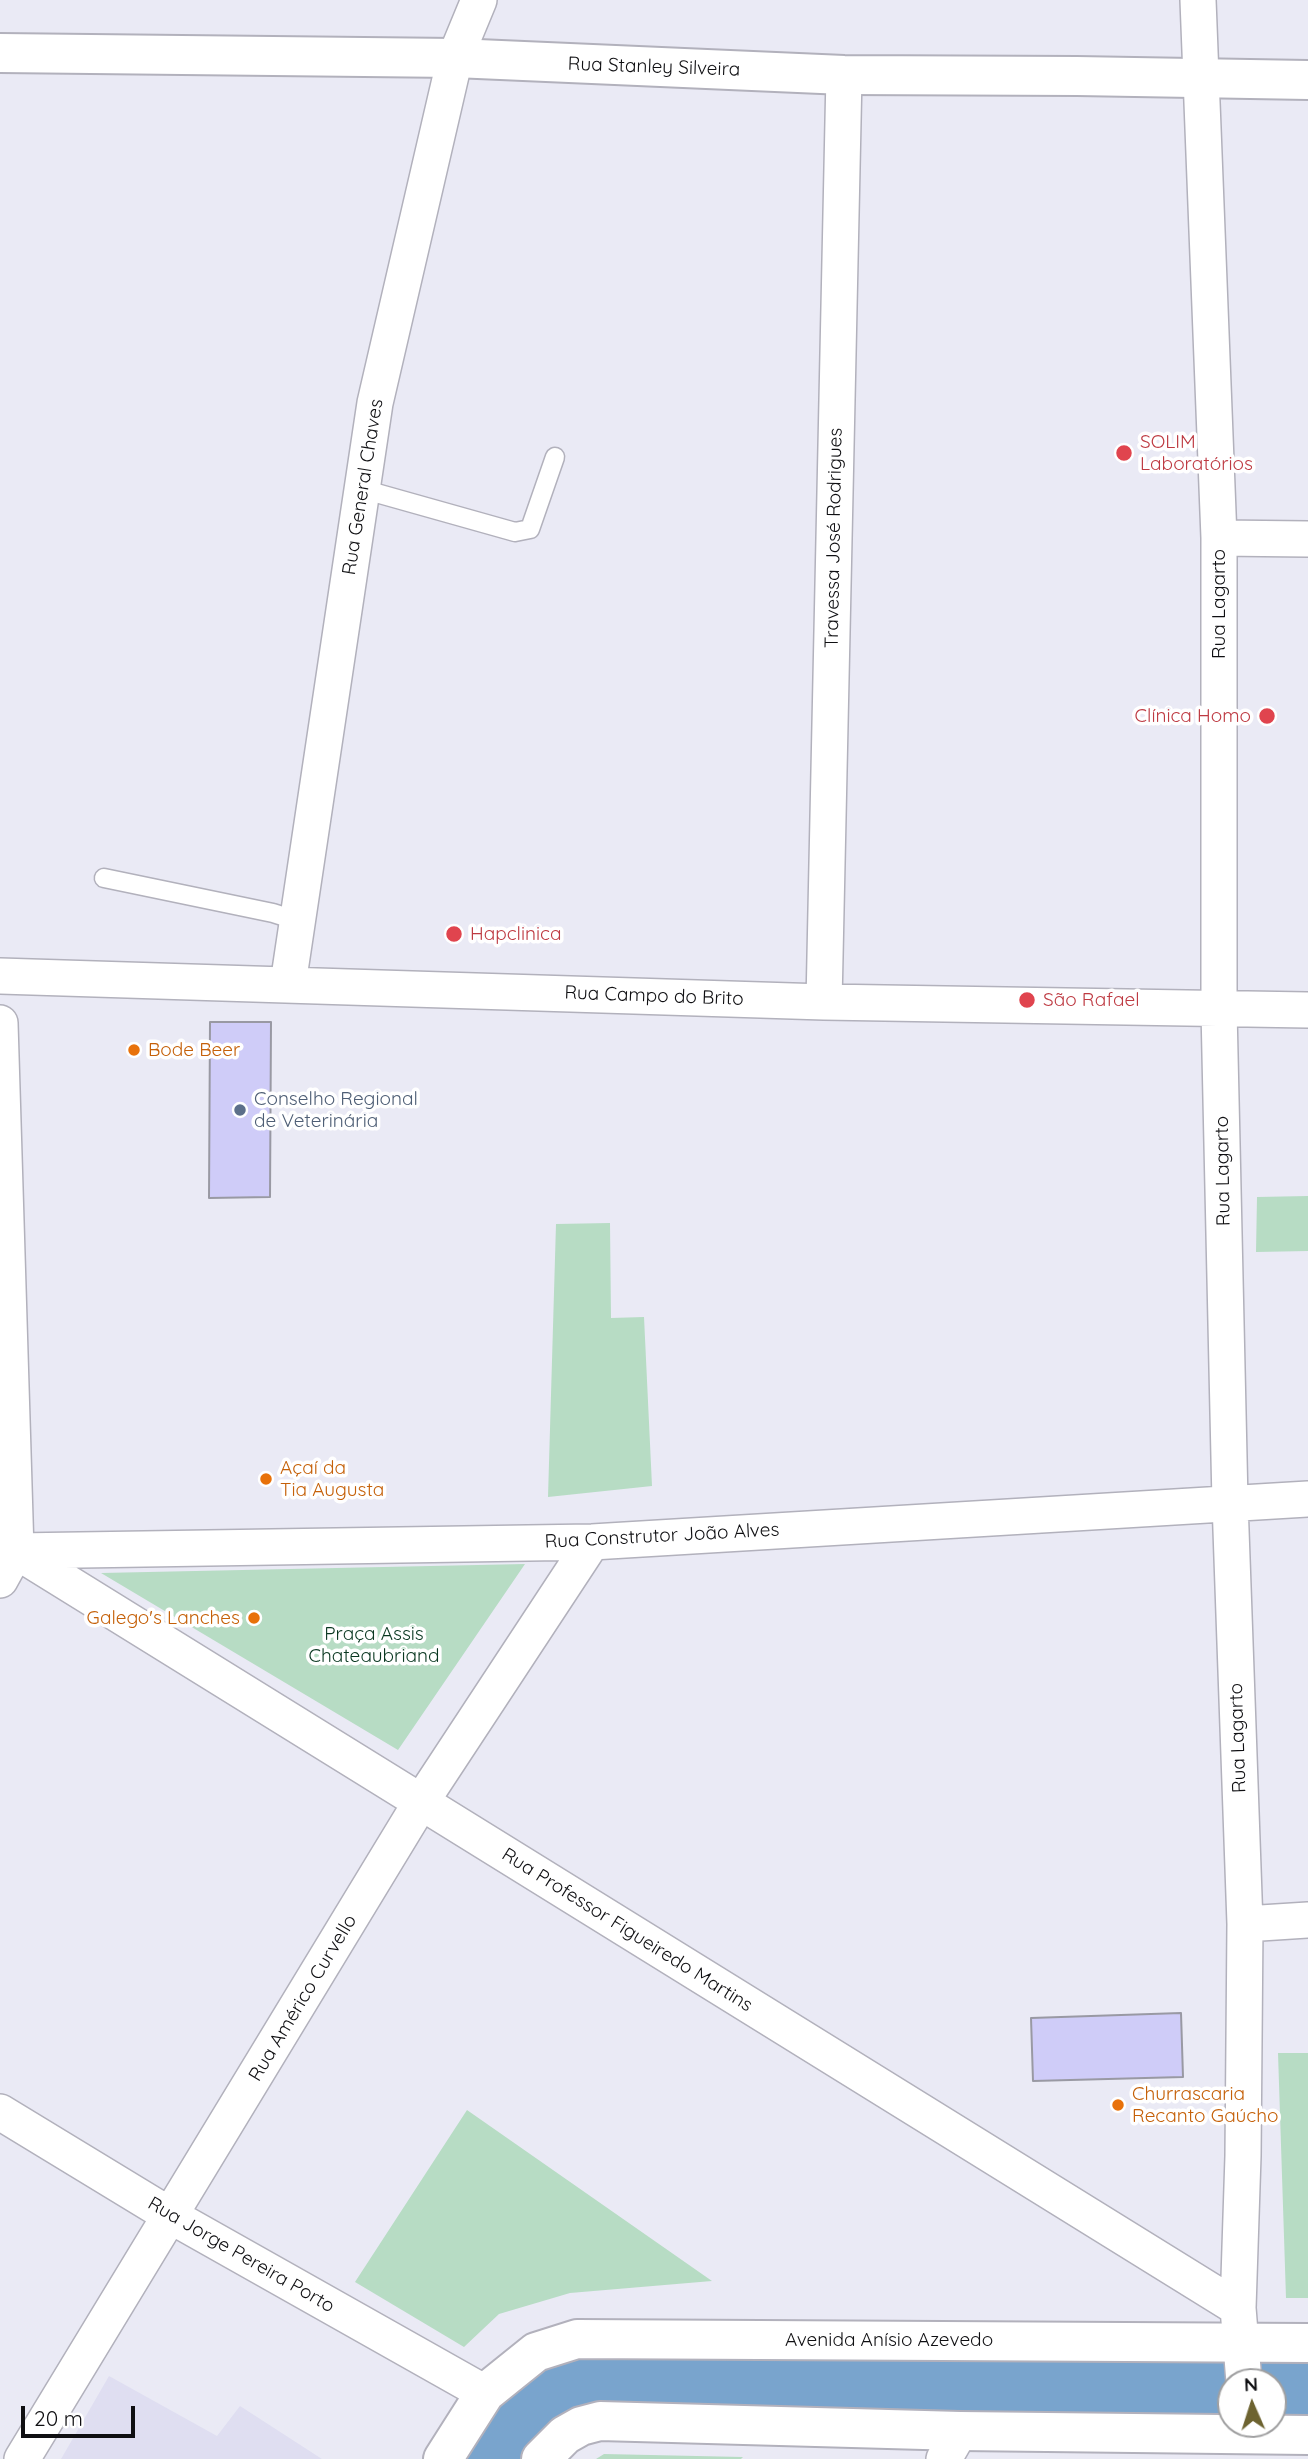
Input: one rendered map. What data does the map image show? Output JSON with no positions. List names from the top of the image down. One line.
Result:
{"streets":{"street":["Rua Stanley Silveira","Rua General Chaves","Travessa José Rodrigues","Rua Lagarto","Rua Campo do Brito","Rua Construtor João Alves","Rua Professor Figueiredo Martins","Rua Américo Curvello","Rua Jorge Pereira Porto","Avenida Anísio Azevedo"]},"crossings":[["Rua Stanley Silveira","Rua General Chaves"],["Rua Stanley Silveira","Travessa José Rodrigues"],["Rua Stanley Silveira","Rua Lagarto"],["Rua General Chaves","Rua Campo do Brito"],["Travessa José Rodrigues","Rua Campo do Brito"],["Rua Lagarto","Rua Campo do Brito"],["Rua Lagarto","Rua Construtor João Alves"],["Rua Lagarto","Rua Professor Figueiredo Martins"],["Rua Lagarto","Avenida Anísio Azevedo"],["Rua Construtor João Alves","Rua Professor Figueiredo Martins"],["Rua Construtor João Alves","Rua Américo Curvello"],["Rua Professor Figueiredo Martins","Rua Américo Curvello"],["Rua Professor Figueiredo Martins","Avenida Anísio Azevedo"],["Rua Américo Curvello","Rua Jorge Pereira Porto"],["Rua Jorge Pereira Porto","Avenida Anísio Azevedo"]],"parks":["Praça Assis Chateaubriand"],"places":["SOLIM Laboratórios","Clínica Homo","Hapclinica","São Rafael","Bode Beer","Conselho Regional de Veterinária","Açaí da Tia Augusta","Galego's Lanches","Churrascaria Recanto Gaúcho"],"scale_bar":"20 m","north":"top"}
